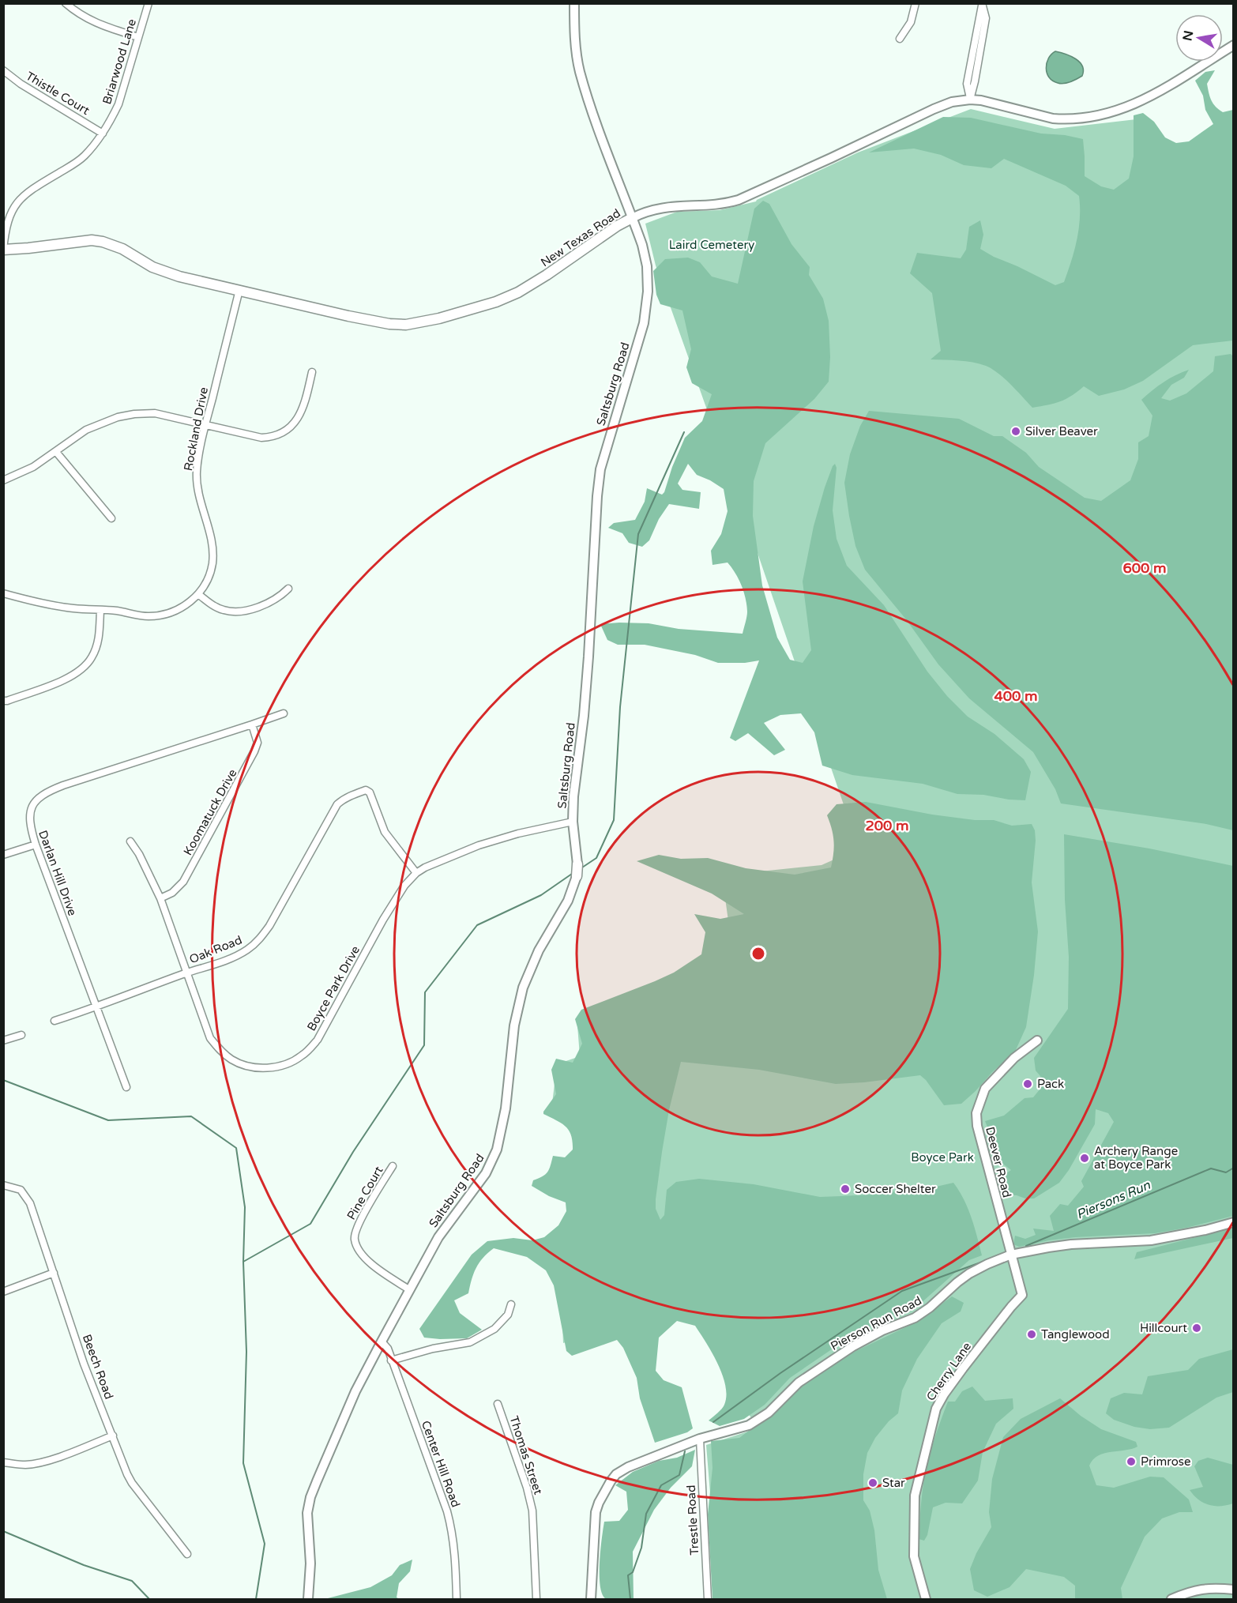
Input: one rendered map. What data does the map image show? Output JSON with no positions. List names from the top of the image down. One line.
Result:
{"streets":{"main road":["New Texas Road","Saltsburg Road","Deever Road","Pierson Run Road","Cherry Lane"],"street":["Briarwood Lane","Thistle Court","Rockland Drive","Koomatuck Drive","Darlan Hill Drive","Oak Road","Boyce Park Drive","Pine Court","Beech Road","Thomas Street","Center Hill Road","Trestle Road"]},"crossings":[["Briarwood Lane","Thistle Court"],["Briarwood Lane","New Texas Road"],["New Texas Road","Saltsburg Road"],["New Texas Road","Rockland Drive"],["Saltsburg Road","Boyce Park Drive"],["Saltsburg Road","Pine Court"],["Saltsburg Road","Center Hill Road"],["Koomatuck Drive","Darlan Hill Drive"],["Koomatuck Drive","Boyce Park Drive"],["Darlan Hill Drive","Oak Road"],["Oak Road","Boyce Park Drive"],["Deever Road","Pierson Run Road"],["Deever Road","Cherry Lane"],["Pierson Run Road","Cherry Lane"],["Pierson Run Road","Trestle Road"]],"water":["Piersons Run"],"parks":["Laird Cemetery","Boyce Park"],"places":["Silver Beaver","Pack","Archery Range at Boyce Park","Soccer Shelter","Hillcourt","Tanglewood","Primrose","Star"],"north":"left","rings":["600 m","400 m","200 m"]}
